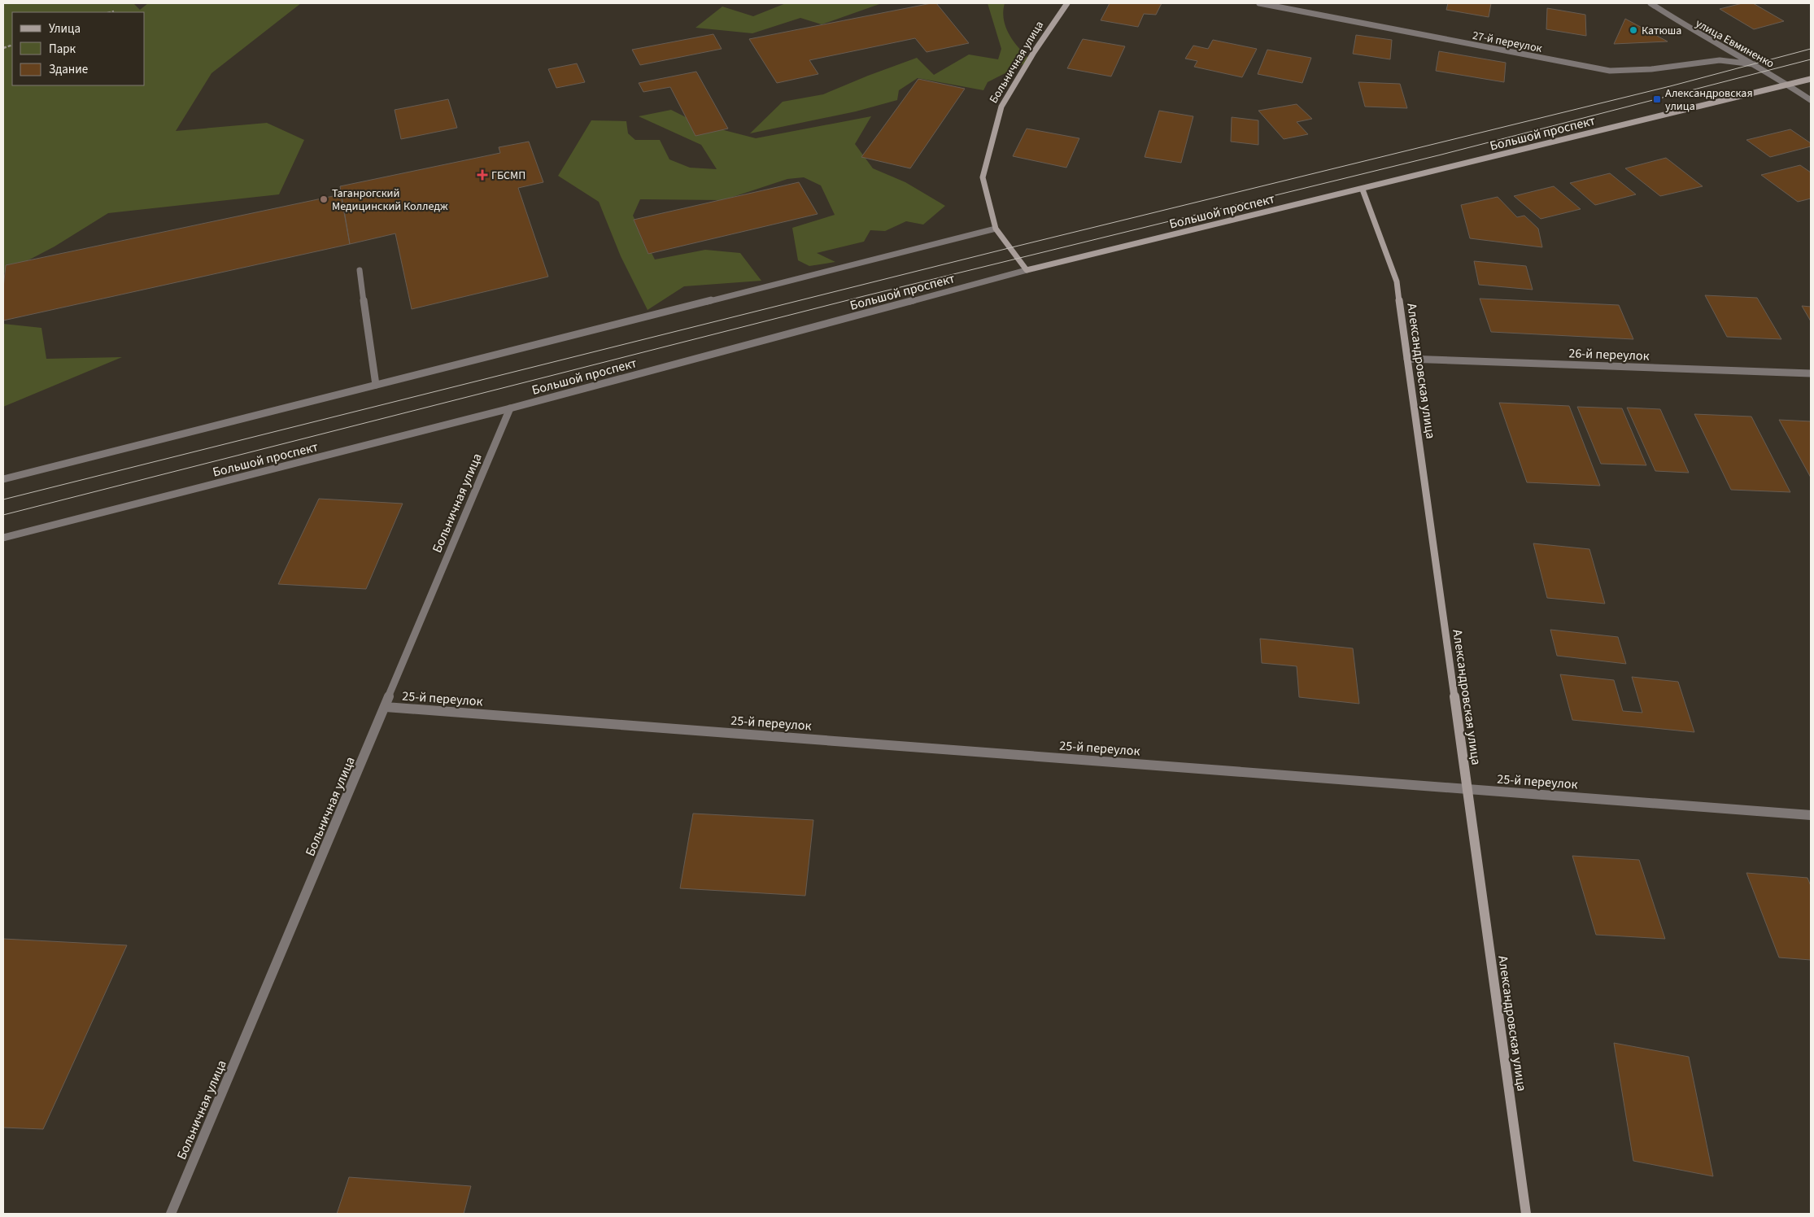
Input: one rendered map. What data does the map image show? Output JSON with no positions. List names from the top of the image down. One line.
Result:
{"streets":{"main road":["Больничная улица","Большой проспект","Александровская улица"],"street":["27-й переулок","улица Евминенко","26-й переулок","25-й переулок"]},"crossings":[["27-й переулок","улица Евминенко"],["улица Евминенко","Большой проспект"],["Больничная улица","Большой проспект"],["Больничная улица","25-й переулок"],["Большой проспект","Александровская улица"],["26-й переулок","Александровская улица"],["Александровская улица","25-й переулок"]],"places":{"other":["Катюша","Таганрогский Медицинский Колледж"],"transit":["Александровская улица"],"health":["ГБСМП"]},"legend":["Улица","Парк","Здание"]}
